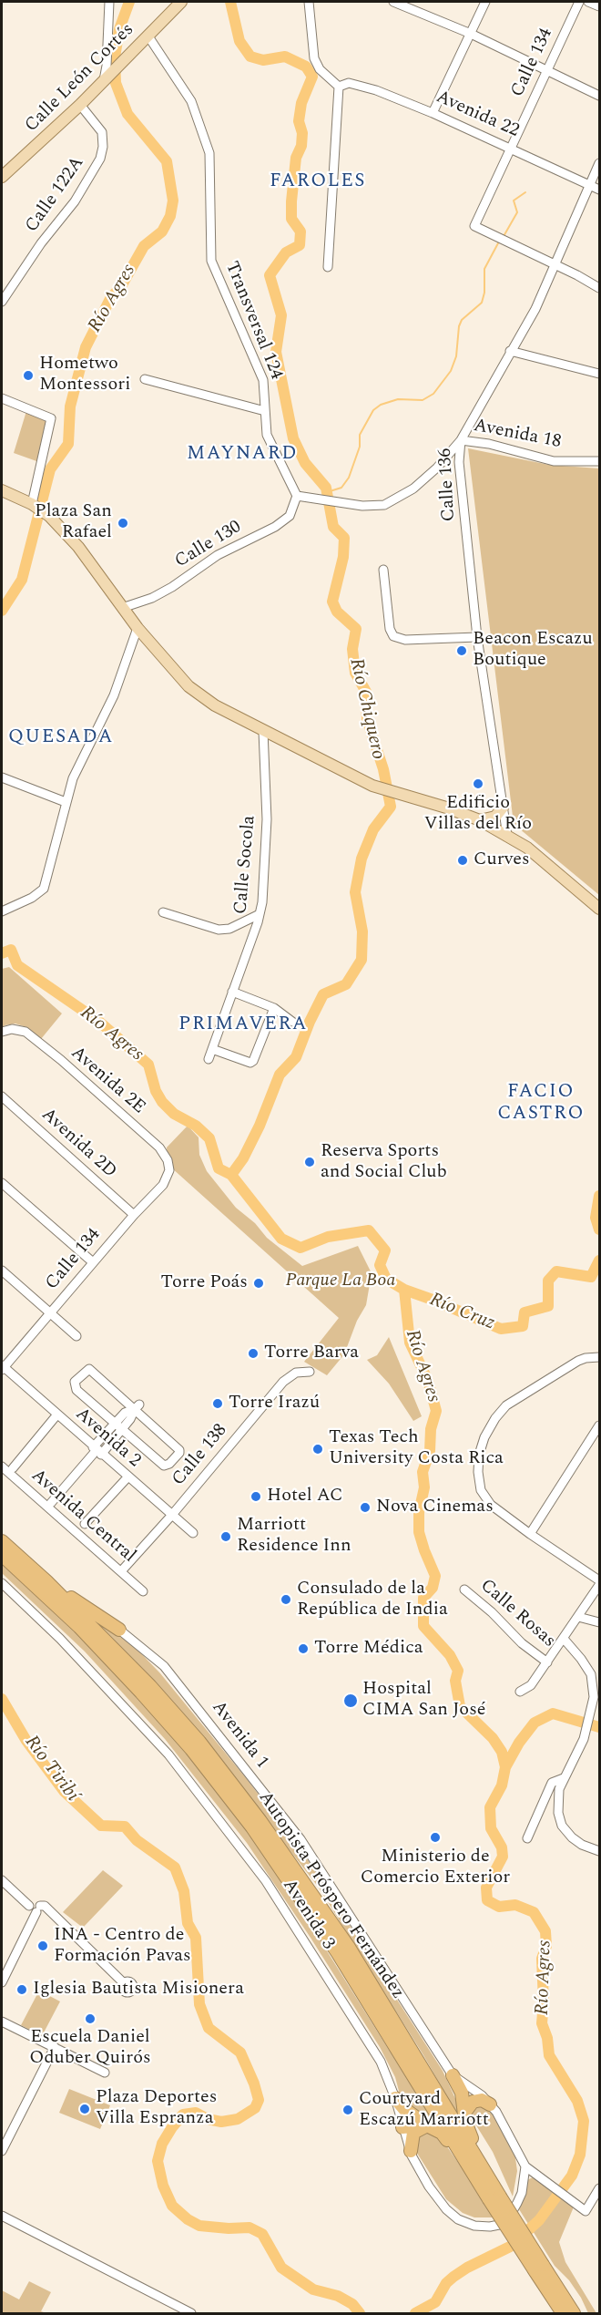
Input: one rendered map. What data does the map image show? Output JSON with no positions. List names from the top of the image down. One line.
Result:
{"streets":{"highway":["Autopista Próspero Fernández"],"main road":["Calle León Cortés"],"street":["Calle 134","Avenida 22","Calle 122A","Transversal 124","Avenida 18","Calle 136","Calle 130","Calle Socola","Avenida 2E","Avenida 2D","Avenida 2","Calle 138","Avenida Central","Calle Rosas","Avenida 1","Avenida 3"]},"crossings":[["Calle 134","Avenida 22"],["Calle 134","Calle 136"],["Calle 134","Avenida 2E"],["Calle 134","Avenida 2D"],["Calle 134","Avenida 2"],["Calle León Cortés","Calle 122A"],["Calle León Cortés","Transversal 124"],["Avenida 22","Calle 136"],["Transversal 124","Calle 130"],["Avenida 18","Calle 136"],["Avenida 2","Calle 138"],["Calle 138","Avenida Central"],["Avenida 1","Avenida 3"]],"districts":["FAROLES","MAYNARD","QUESADA","PRIMAVERA","FACIO CASTRO"],"water":["Río Agres","Río Chiquero","Río Cruz","Río Tiribí"],"parks":["Parque La Boa"],"places":["Hometwo Montessori","Plaza San Rafael","Beacon Escazu Boutique","Edificio Villas del Río","Curves","Reserva Sports and Social Club","Torre Poás","Torre Barva","Torre Irazú","Texas Tech University Costa Rica","Hotel AC","Nova Cinemas","Marriott Residence Inn","Consulado de la República de India","Torre Médica","Hospital CIMA San José","Ministerio de Comercio Exterior","INA - Centro de Formación Pavas","Iglesia Bautista Misionera","Escuela Daniel Oduber Quirós","Plaza Deportes Villa Espranza","Courtyard Escazú Marriott"]}
